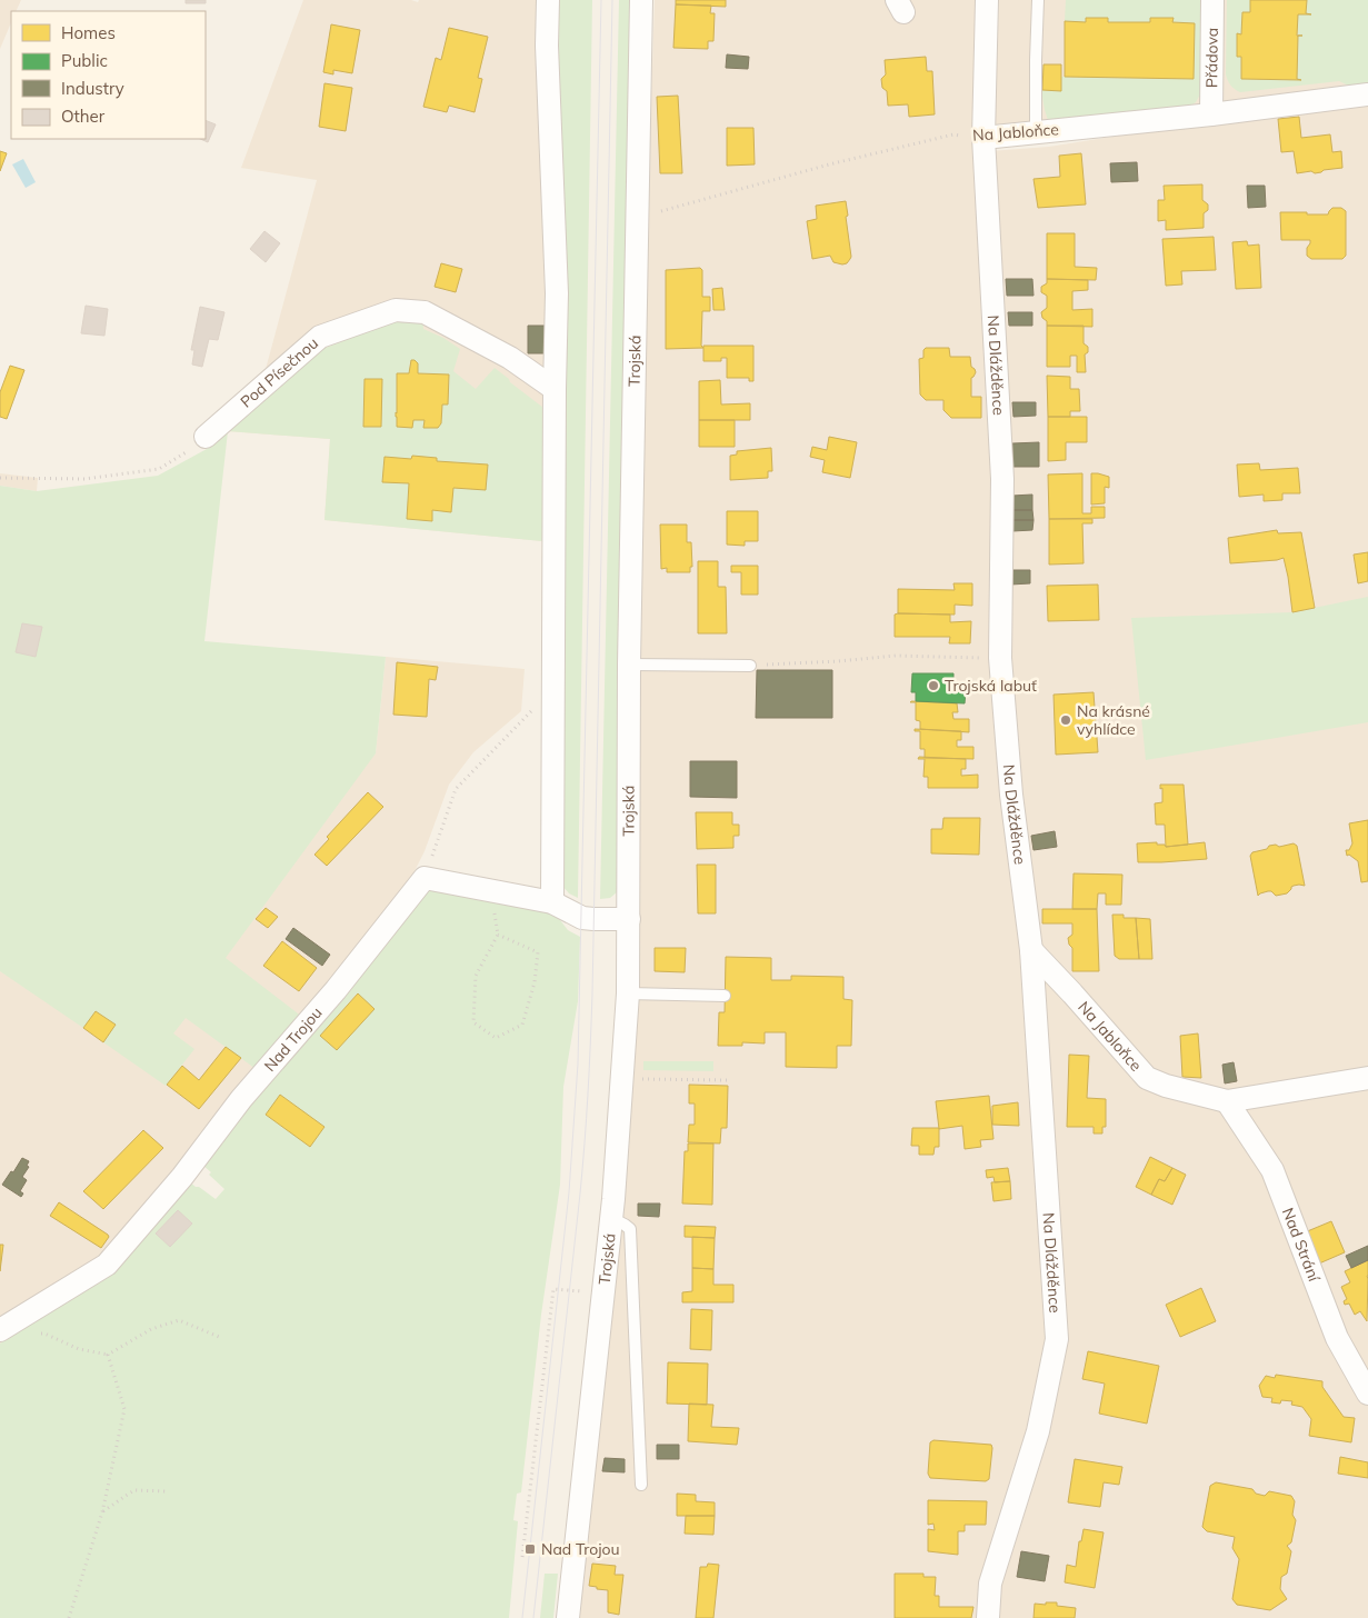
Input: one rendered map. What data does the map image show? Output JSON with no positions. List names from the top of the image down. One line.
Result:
{"streets":{"street":["Přádova","Na Jabloňce","Trojská","Na Dlážděnce","Pod Písečnou","Nad Trojou","Nad Strání"]},"crossings":[["Přádova","Na Jabloňce"],["Na Jabloňce","Trojská"],["Na Jabloňce","Na Dlážděnce"],["Na Jabloňce","Nad Strání"]],"places":{"other":["Trojská labuť","Na krásné vyhlídce"],"transit":["Nad Trojou"]},"legend":["Homes","Public","Industry","Other"]}
